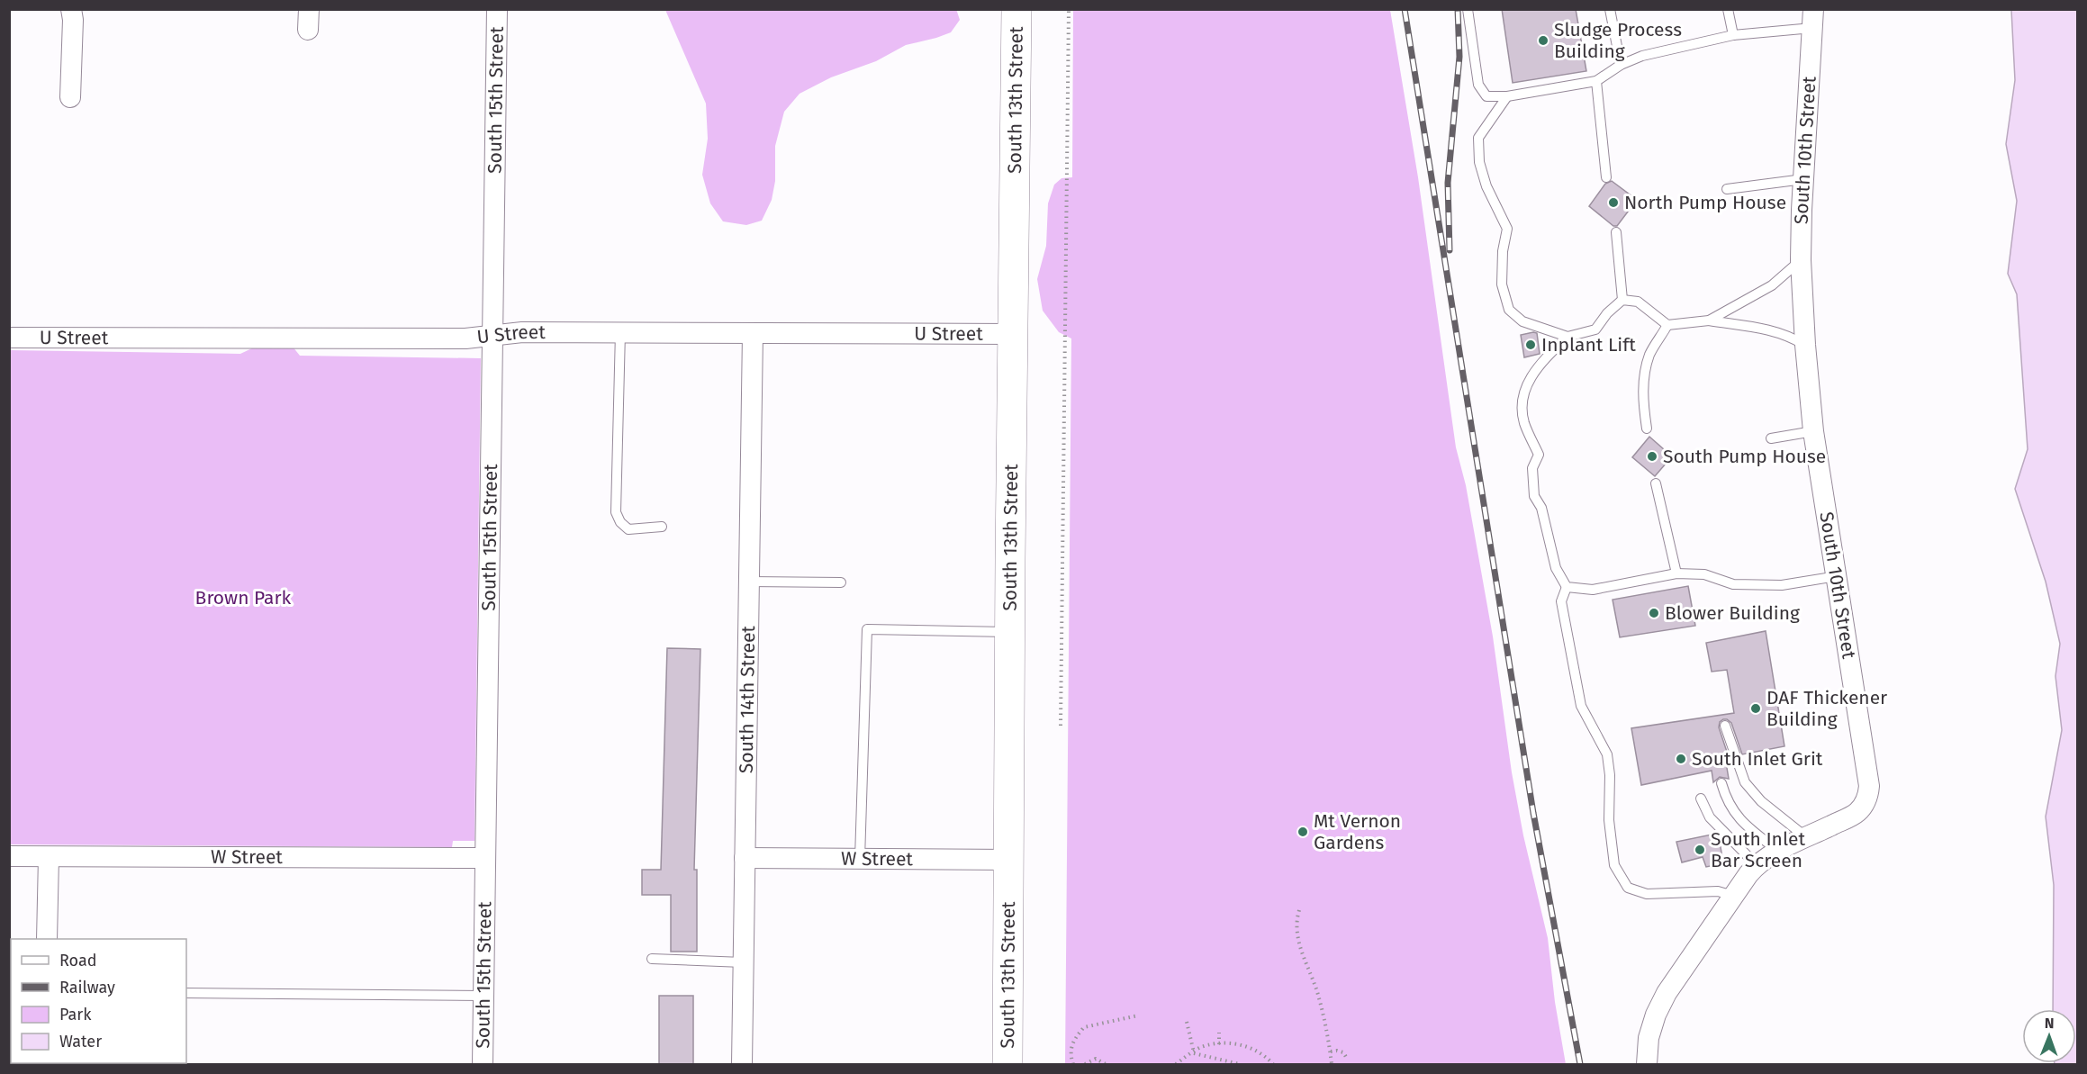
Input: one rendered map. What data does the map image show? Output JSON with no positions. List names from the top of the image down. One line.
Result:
{"streets":{"main road":["South 13th Street"],"street":["South 15th Street","South 10th Street","U Street","South 14th Street","W Street"]},"crossings":[["South 15th Street","U Street"],["South 15th Street","W Street"],["South 13th Street","U Street"],["South 13th Street","W Street"],["U Street","South 14th Street"],["South 14th Street","W Street"]],"parks":["Brown Park"],"places":["Sludge Process Building","North Pump House","Inplant Lift","South Pump House","Blower Building","DAF Thickener Building","South Inlet Grit","Mt Vernon Gardens","South Inlet Bar Screen"],"legend":["Road","Railway","Park","Water"],"north":"top"}
